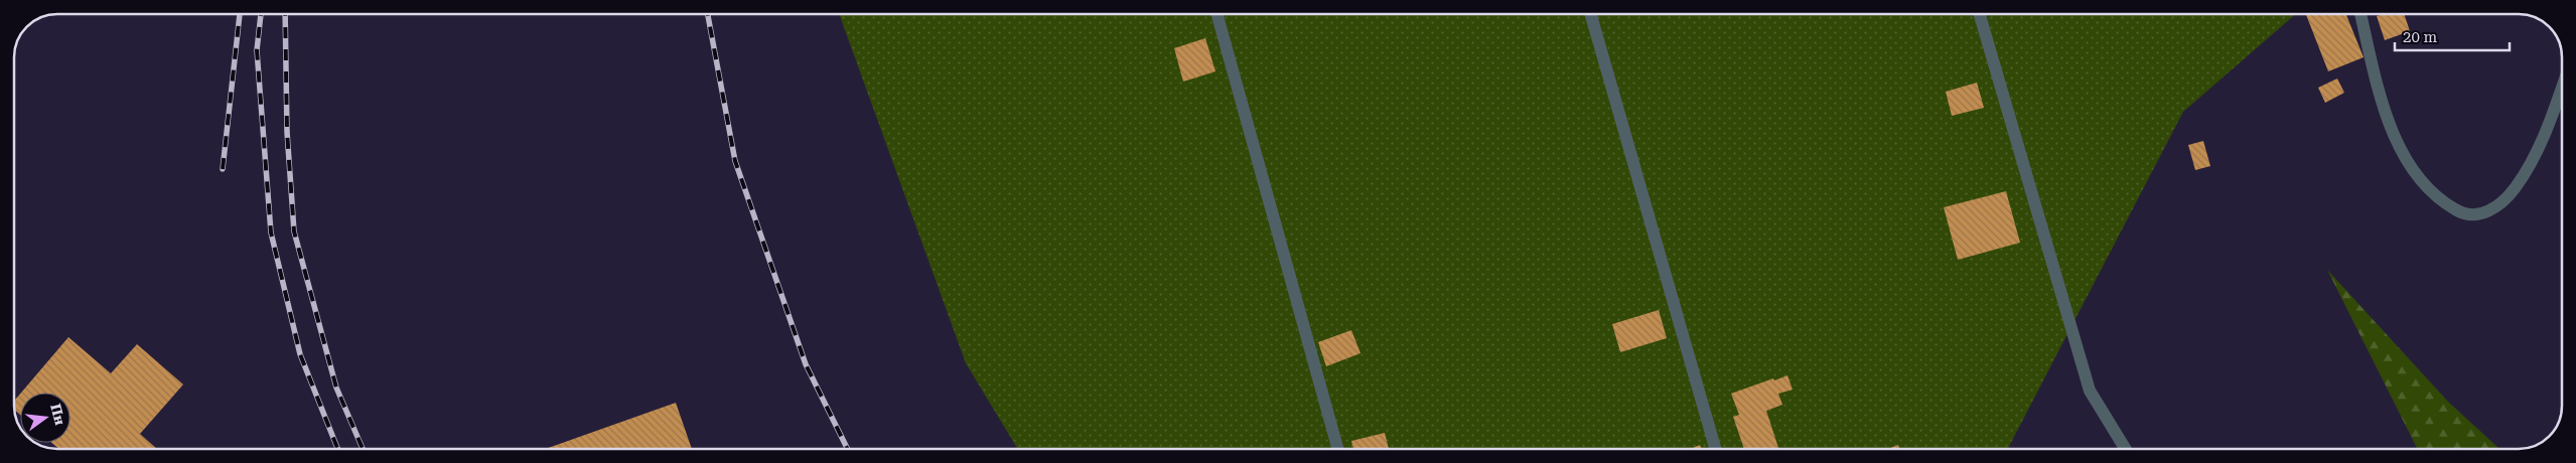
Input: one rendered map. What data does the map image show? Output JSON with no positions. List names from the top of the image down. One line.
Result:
{"scale_bar":"20 m","north":"right"}
